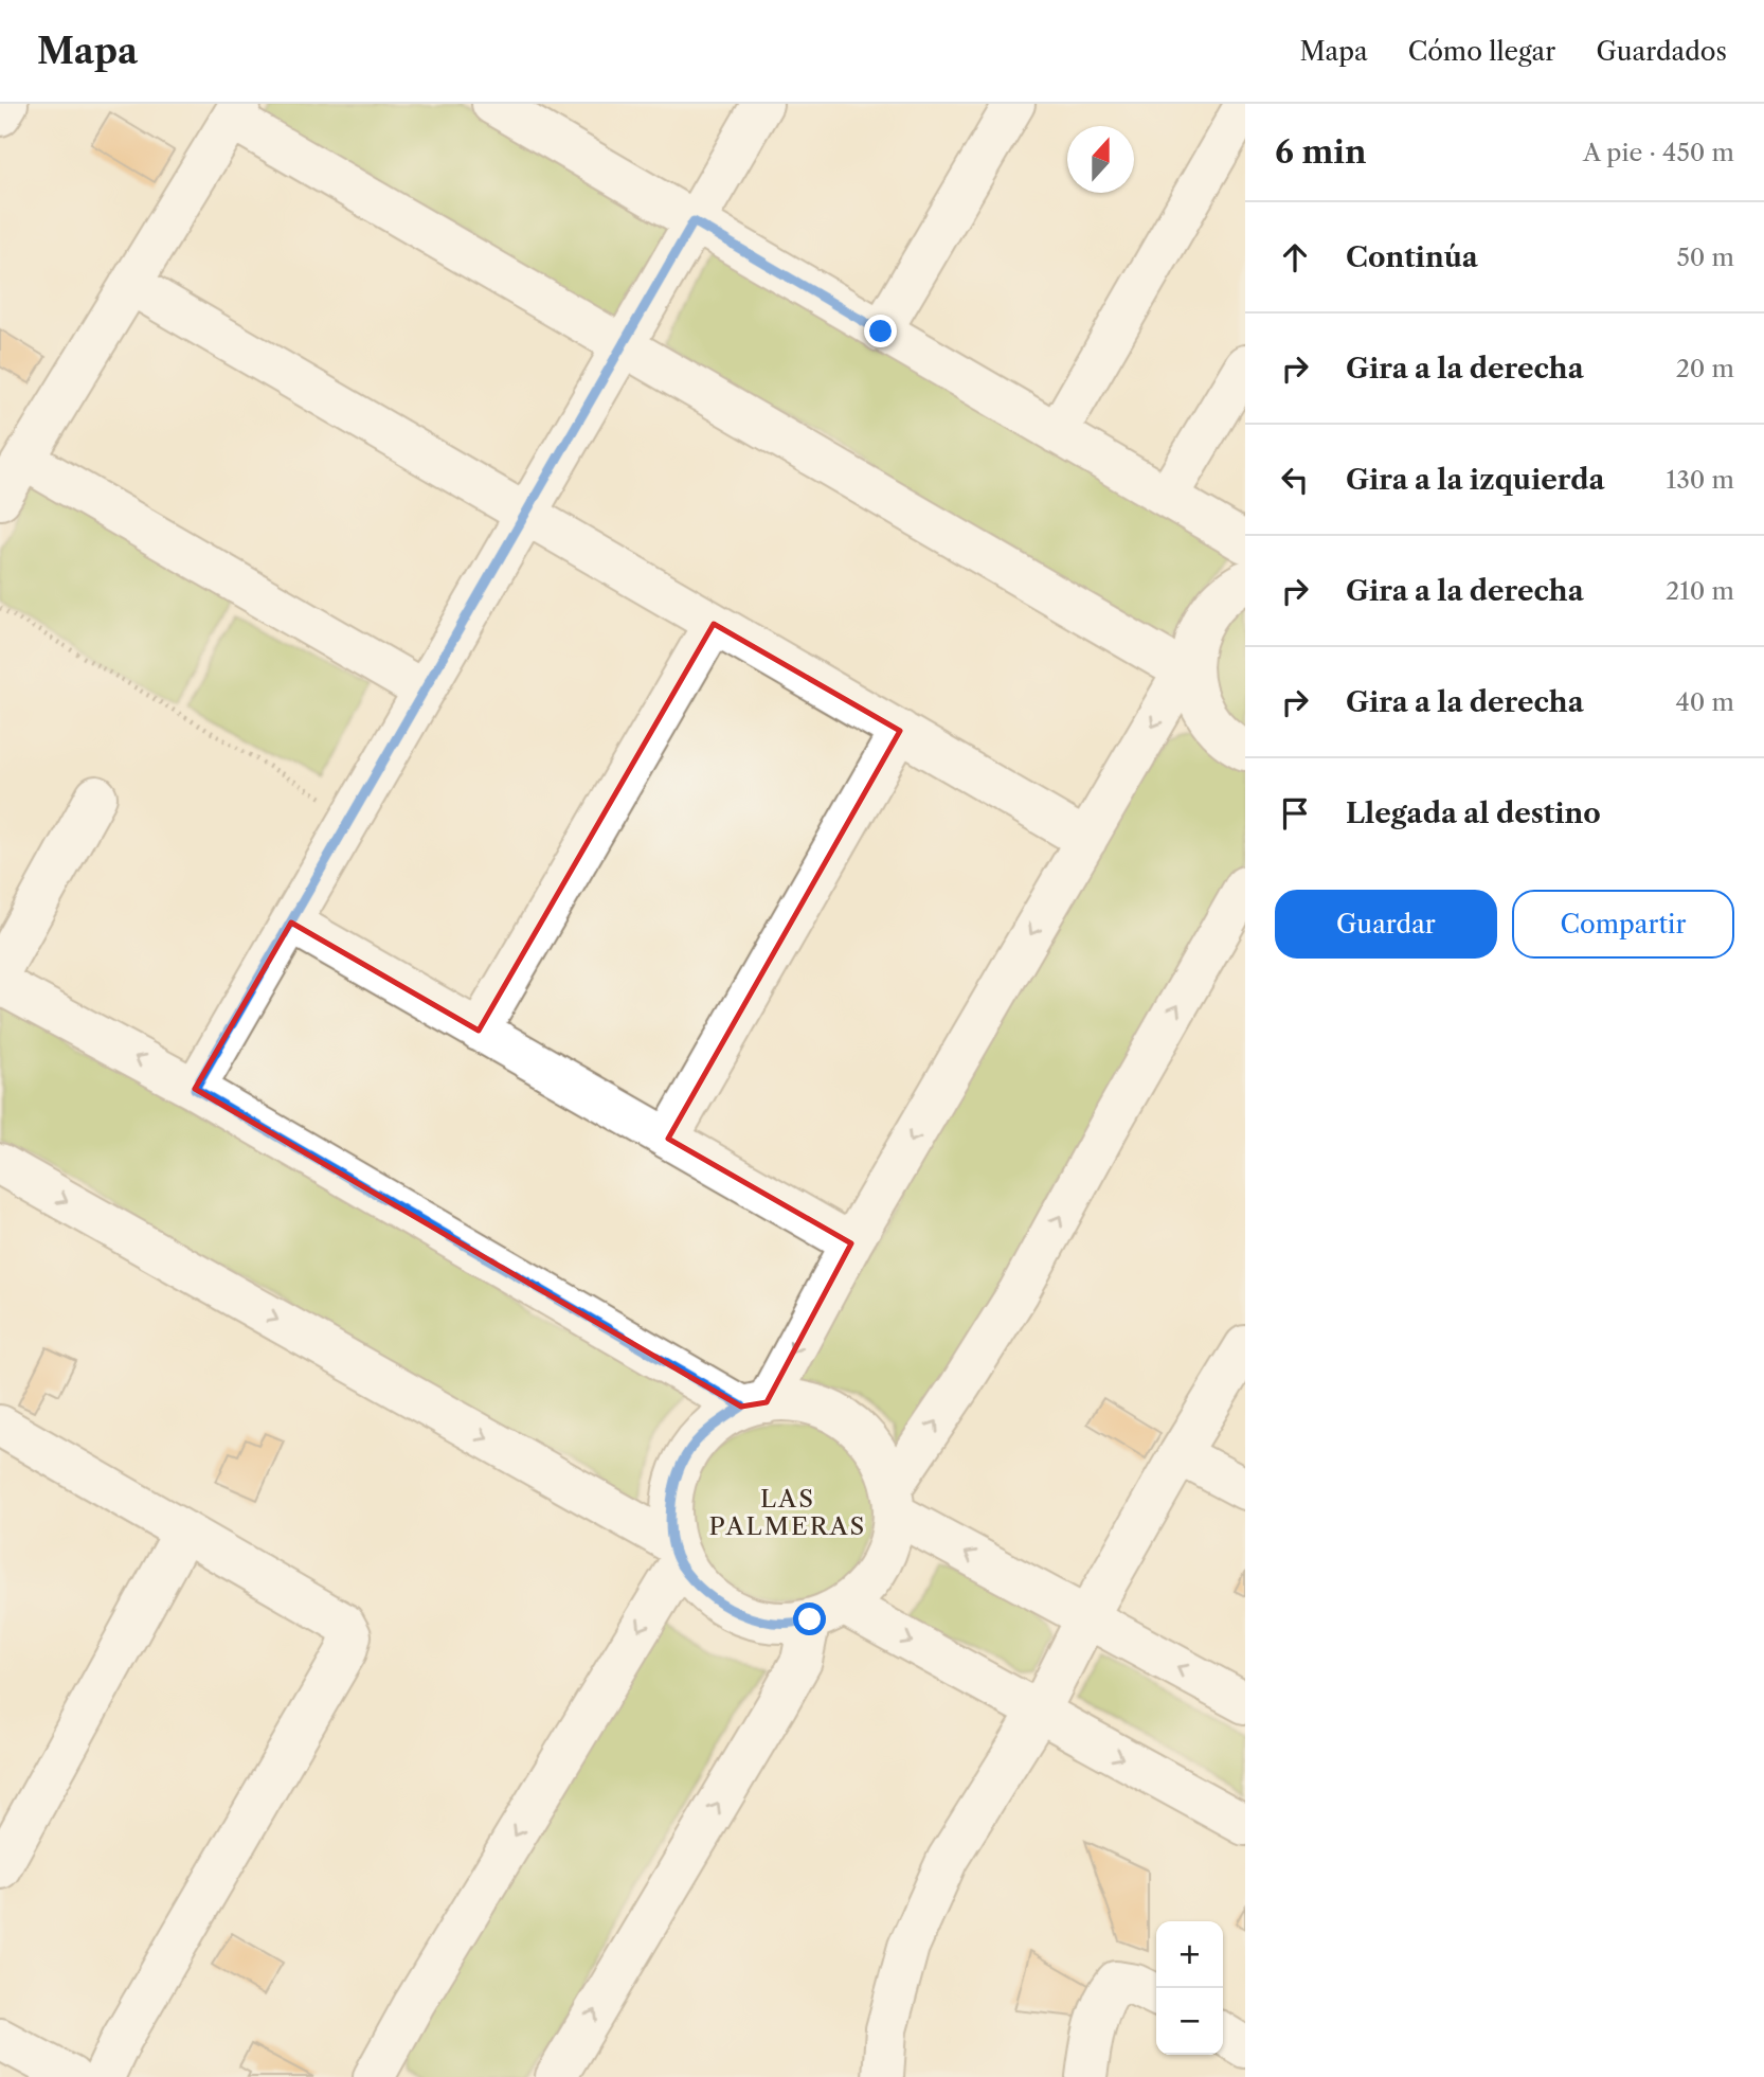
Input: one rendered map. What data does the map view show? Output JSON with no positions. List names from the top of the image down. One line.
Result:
{"districts":["LAS PALMERAS"],"north":"top","page":{"header":"Mapa","nav":["Mapa","Cómo llegar","Guardados"],"heading":["6 min","A pie · 450 m"],"list":[["Continúa","50 m"],["Gira a la derecha","20 m"],["Gira a la izquierda","130 m"],["Gira a la derecha","210 m"],["Gira a la derecha","40 m"],"Llegada al destino"],"buttons":["Guardar","Compartir"],"map_buttons":["+","−"]}}
